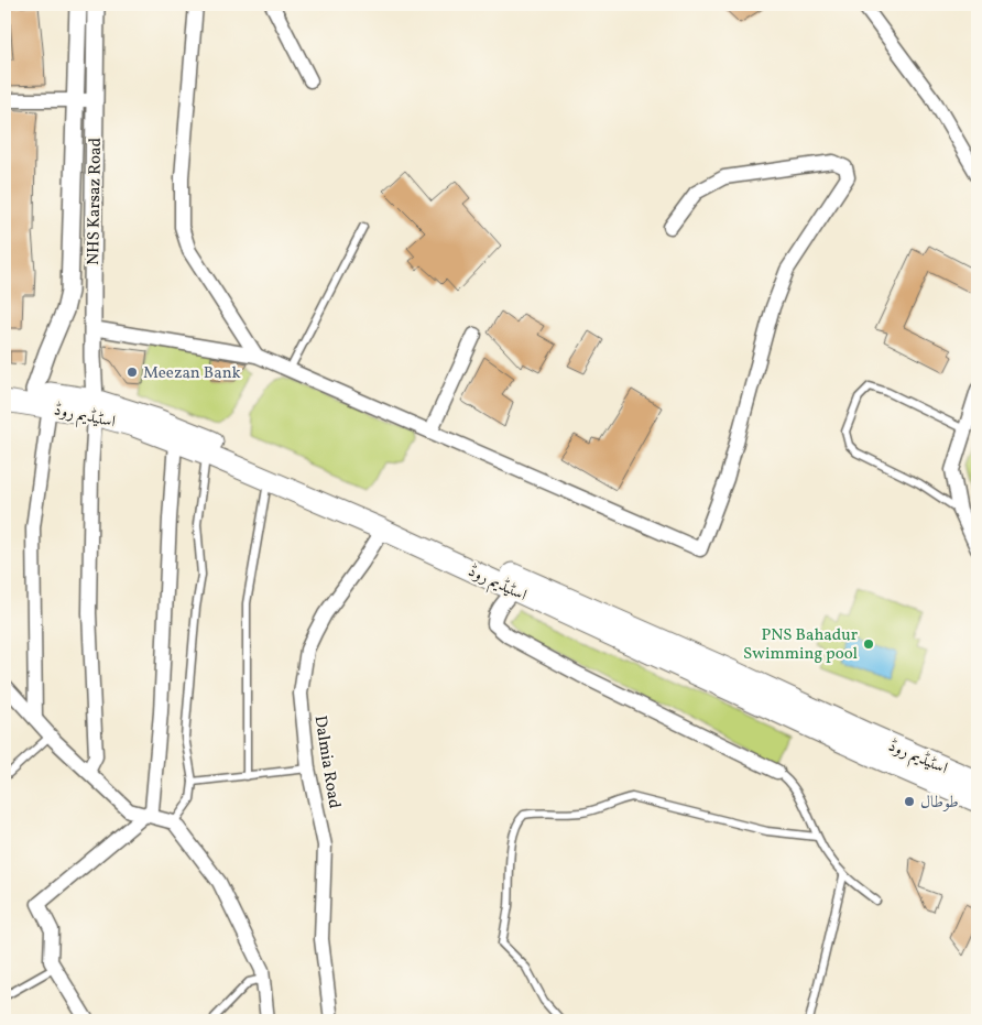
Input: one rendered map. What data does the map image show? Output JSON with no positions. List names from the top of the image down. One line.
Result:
{"streets":{"main road":["اسٹیڈیم روڈ"],"street":["NHS Karsaz Road","Dalmia Road"]},"crossings":[["NHS Karsaz Road","اسٹیڈیم روڈ"],["اسٹیڈیم روڈ","Dalmia Road"]],"places":["Meezan Bank","PNS Bahadur Swimming pool","طوطال"]}
